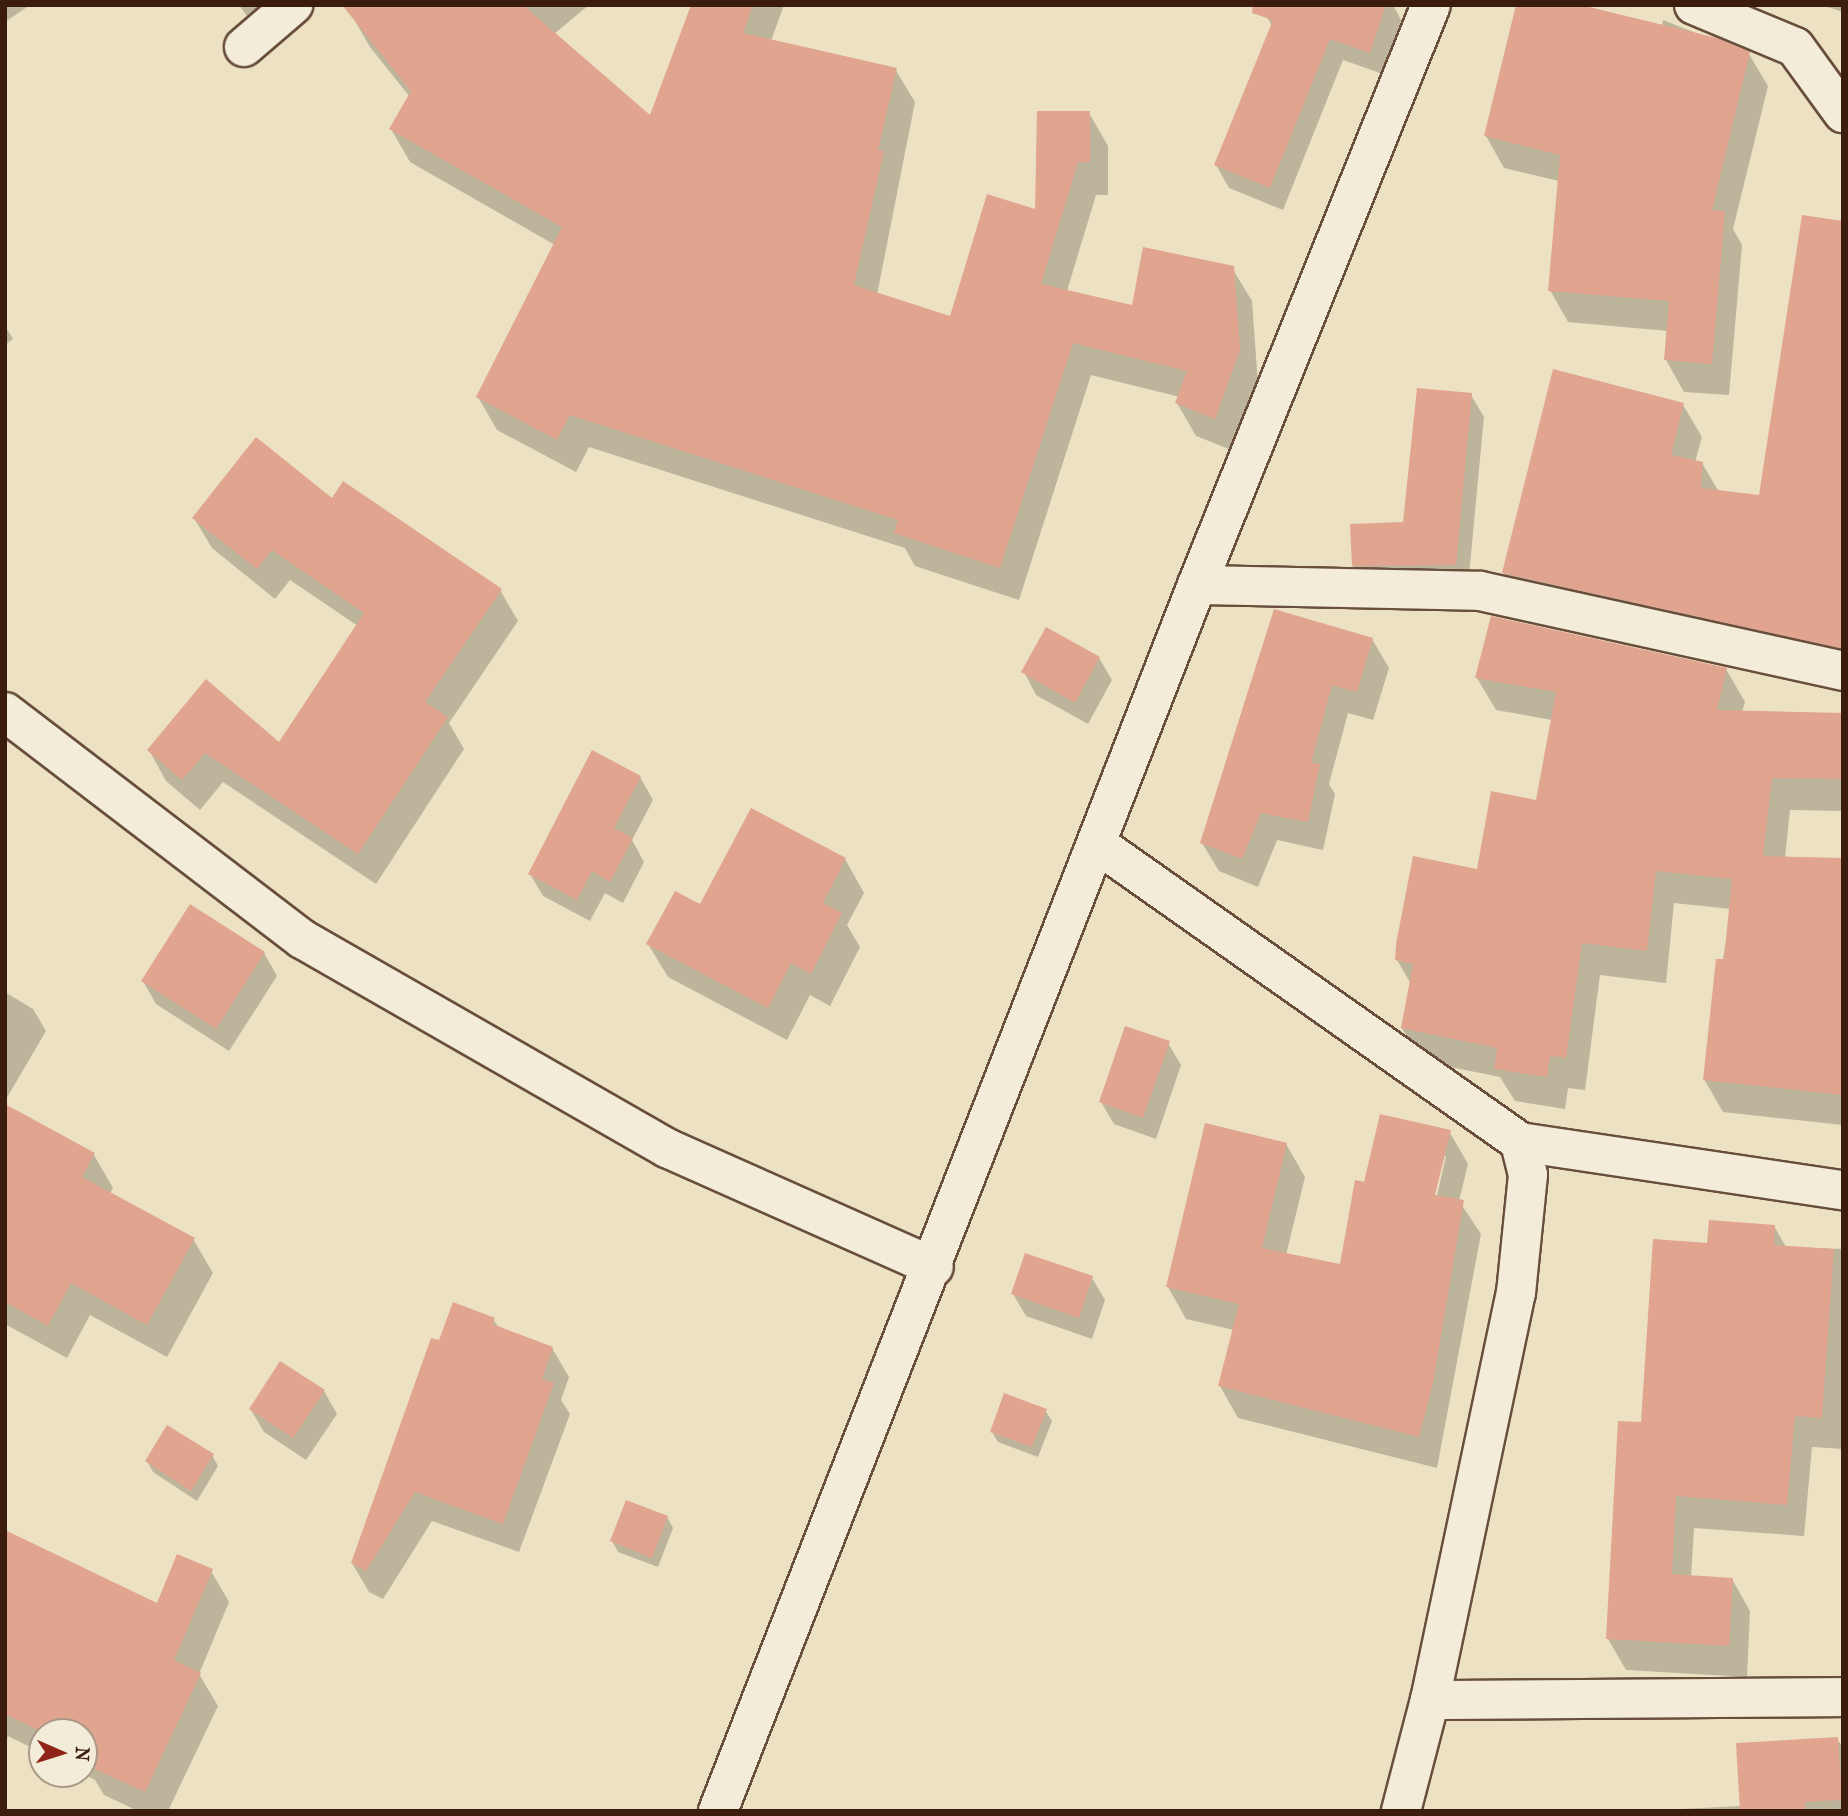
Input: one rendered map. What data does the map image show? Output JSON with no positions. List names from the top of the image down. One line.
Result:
{"north":"right"}
